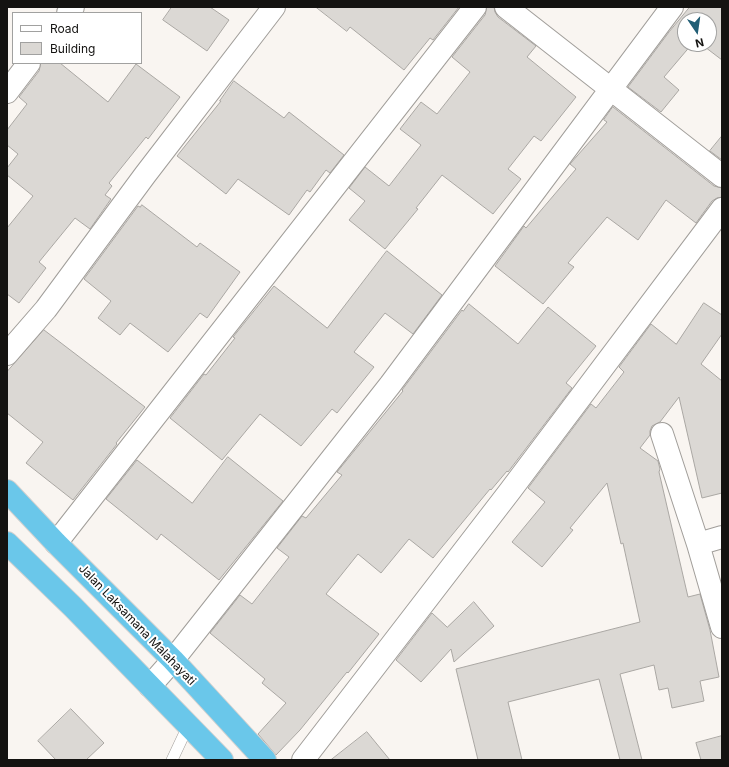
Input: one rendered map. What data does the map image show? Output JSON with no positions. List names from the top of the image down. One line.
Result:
{"streets":{"highway":["Jalan Laksamana Malahayati"]},"legend":["Road","Building"],"north":"bottom"}
